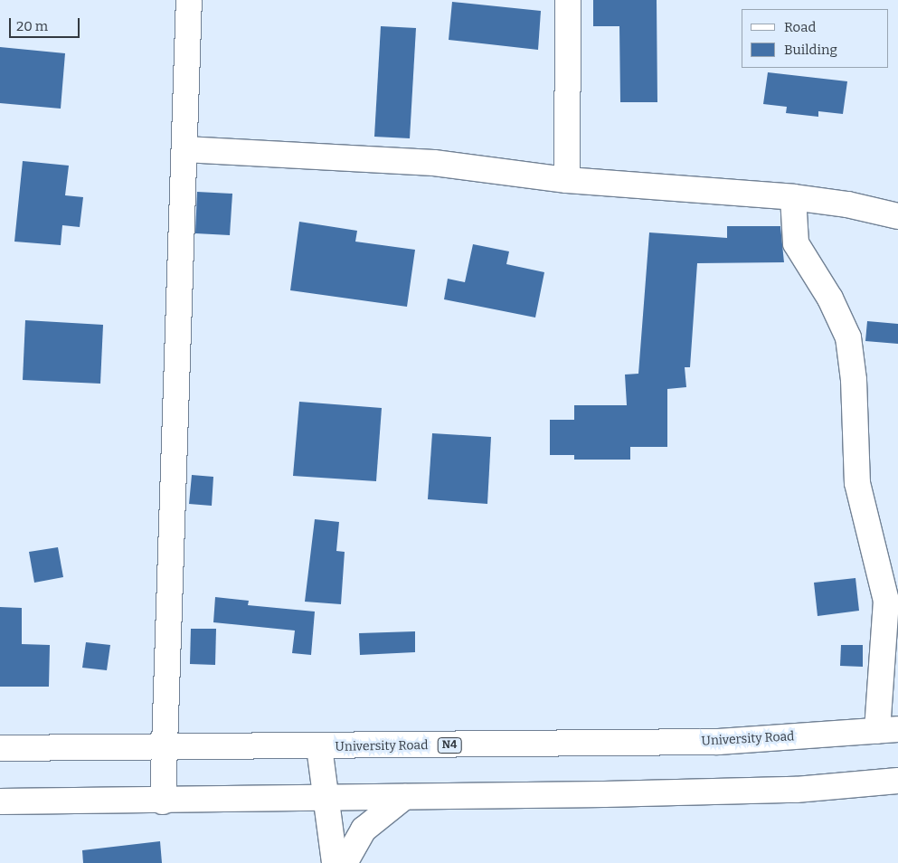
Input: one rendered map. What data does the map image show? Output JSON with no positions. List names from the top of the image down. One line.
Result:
{"streets":{"main road":["University Road","N4"]},"legend":["Road","Building"],"scale_bar":"20 m"}
